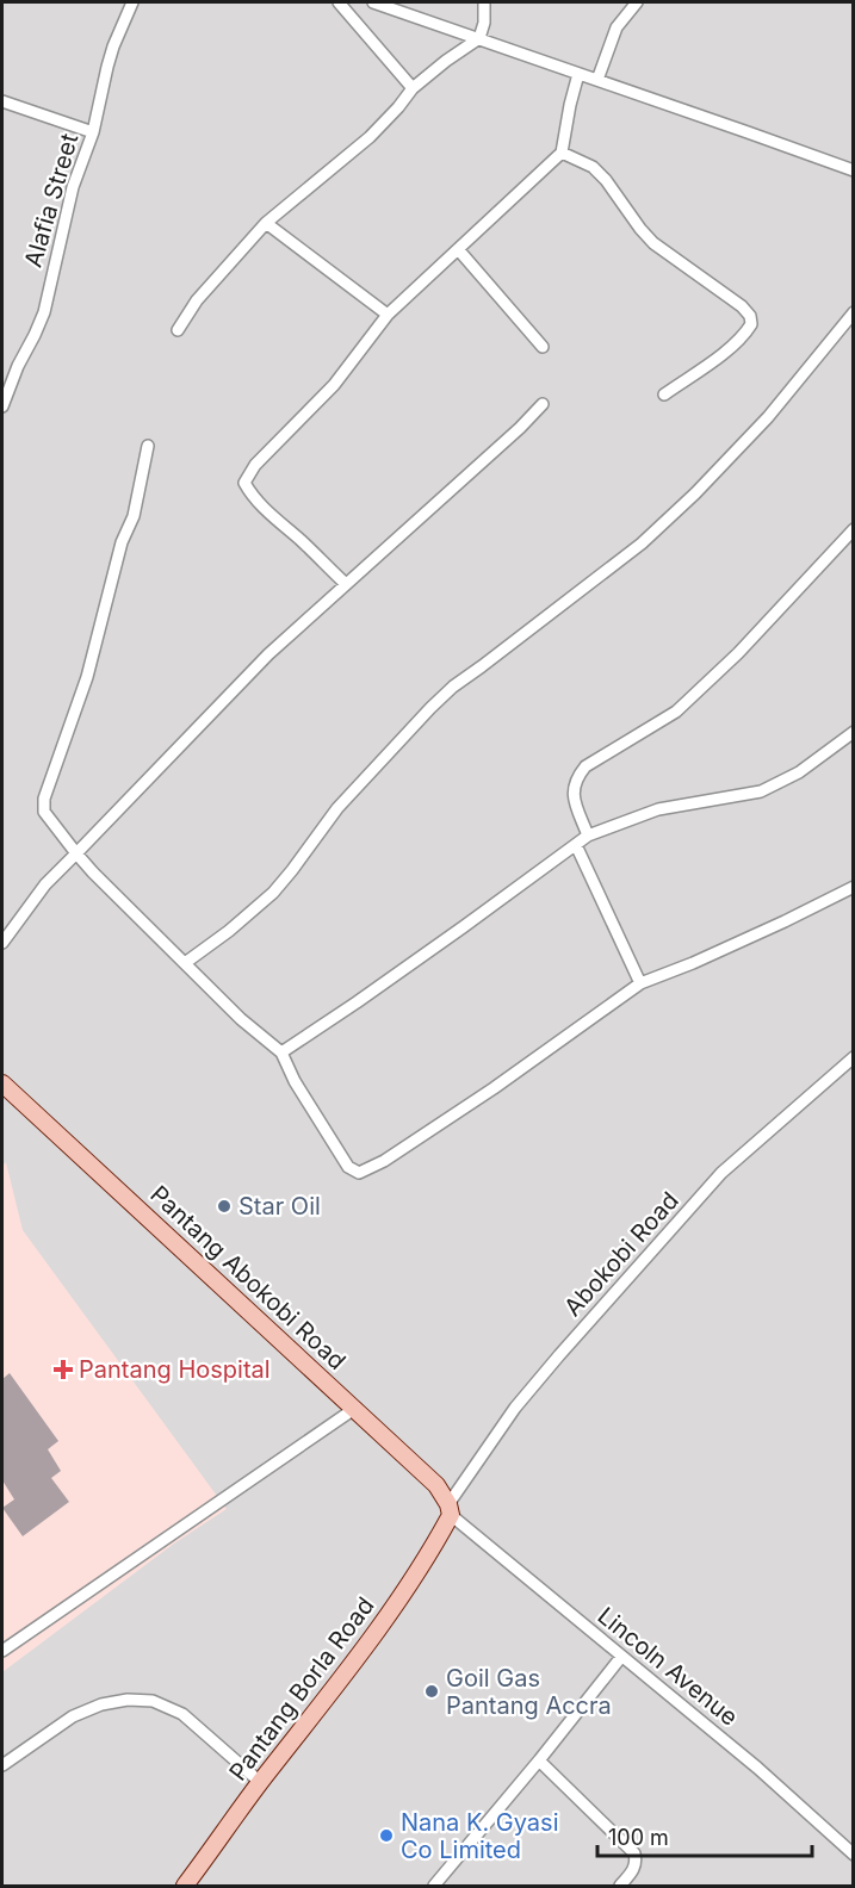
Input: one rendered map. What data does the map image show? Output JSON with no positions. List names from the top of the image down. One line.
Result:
{"streets":{"street":["Alafia Street","Abokobi Road","Pantang Abokobi Road","Lincoln Avenue","Pantang Borla Road"]},"crossings":[["Abokobi Road","Pantang Abokobi Road"],["Abokobi Road","Lincoln Avenue"],["Abokobi Road","Pantang Borla Road"],["Pantang Abokobi Road","Lincoln Avenue"],["Pantang Abokobi Road","Pantang Borla Road"],["Lincoln Avenue","Pantang Borla Road"]],"places":{"other":["Star Oil","Goil Gas Pantang Accra","Nana K. Gyasi Co Limited"],"health":["Pantang Hospital"]},"scale_bar":"100 m"}
